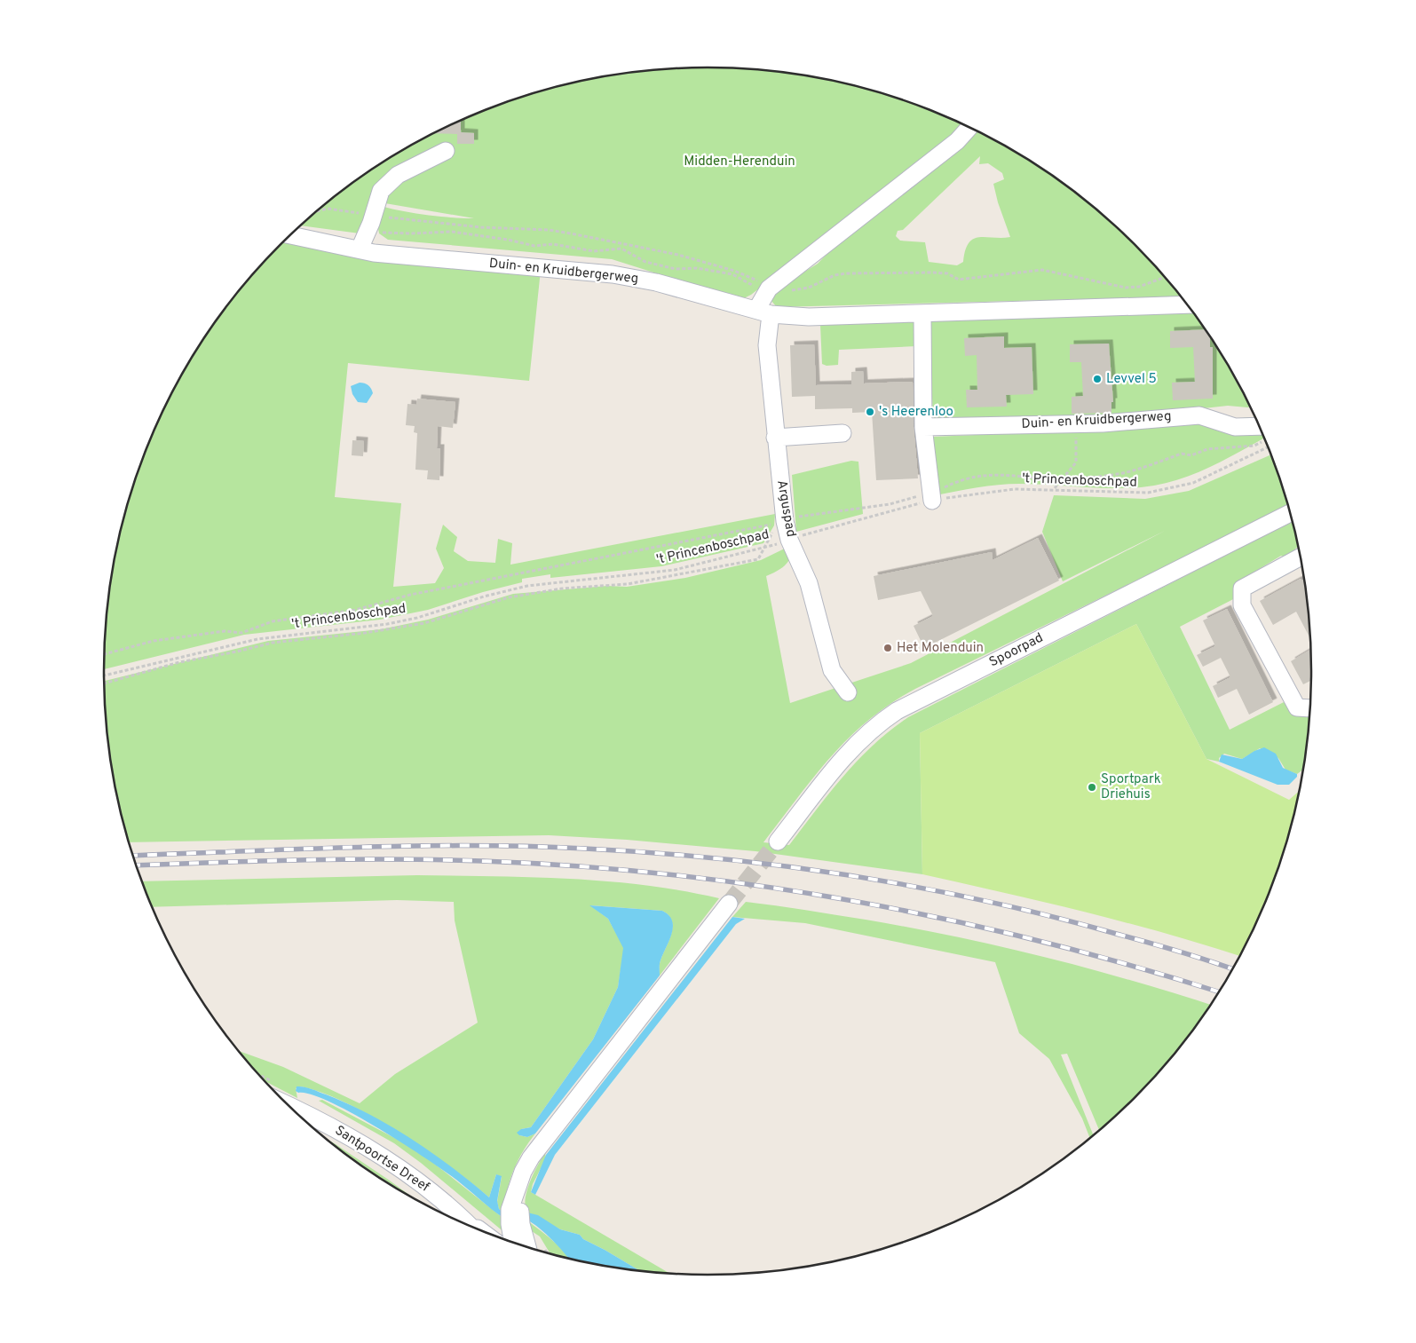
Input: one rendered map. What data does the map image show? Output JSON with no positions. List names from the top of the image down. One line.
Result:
{"streets":{"street":["Duin- en Kruidbergerweg","Arguspad","Spoorpad","Santpoortse Dreef"],"path":["'t Princenboschpad"]},"crossings":[["Duin- en Kruidbergerweg","Arguspad"],["'t Princenboschpad","Arguspad"]],"parks":["Midden-Herenduin"],"places":["Levvel 5","'s Heerenloo","Het Molenduin","Sportpark Driehuis"]}
